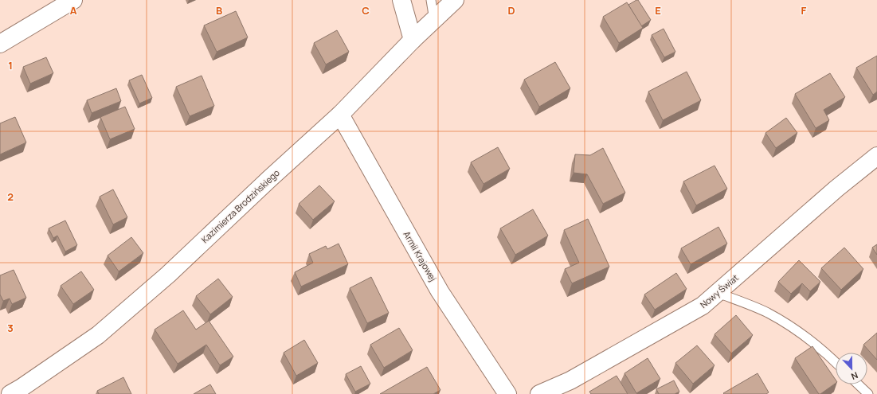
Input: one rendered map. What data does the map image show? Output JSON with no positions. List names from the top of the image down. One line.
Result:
{"streets":{"main road":["Kazimierza Brodzińskiego","Armii Krajowej","Nowy Świat"]},"crossings":[["Kazimierza Brodzińskiego","Armii Krajowej"]],"north":"bottom","grid":{"columns":["A","B","C","D","E","F"],"rows":["1","2","3"]}}
